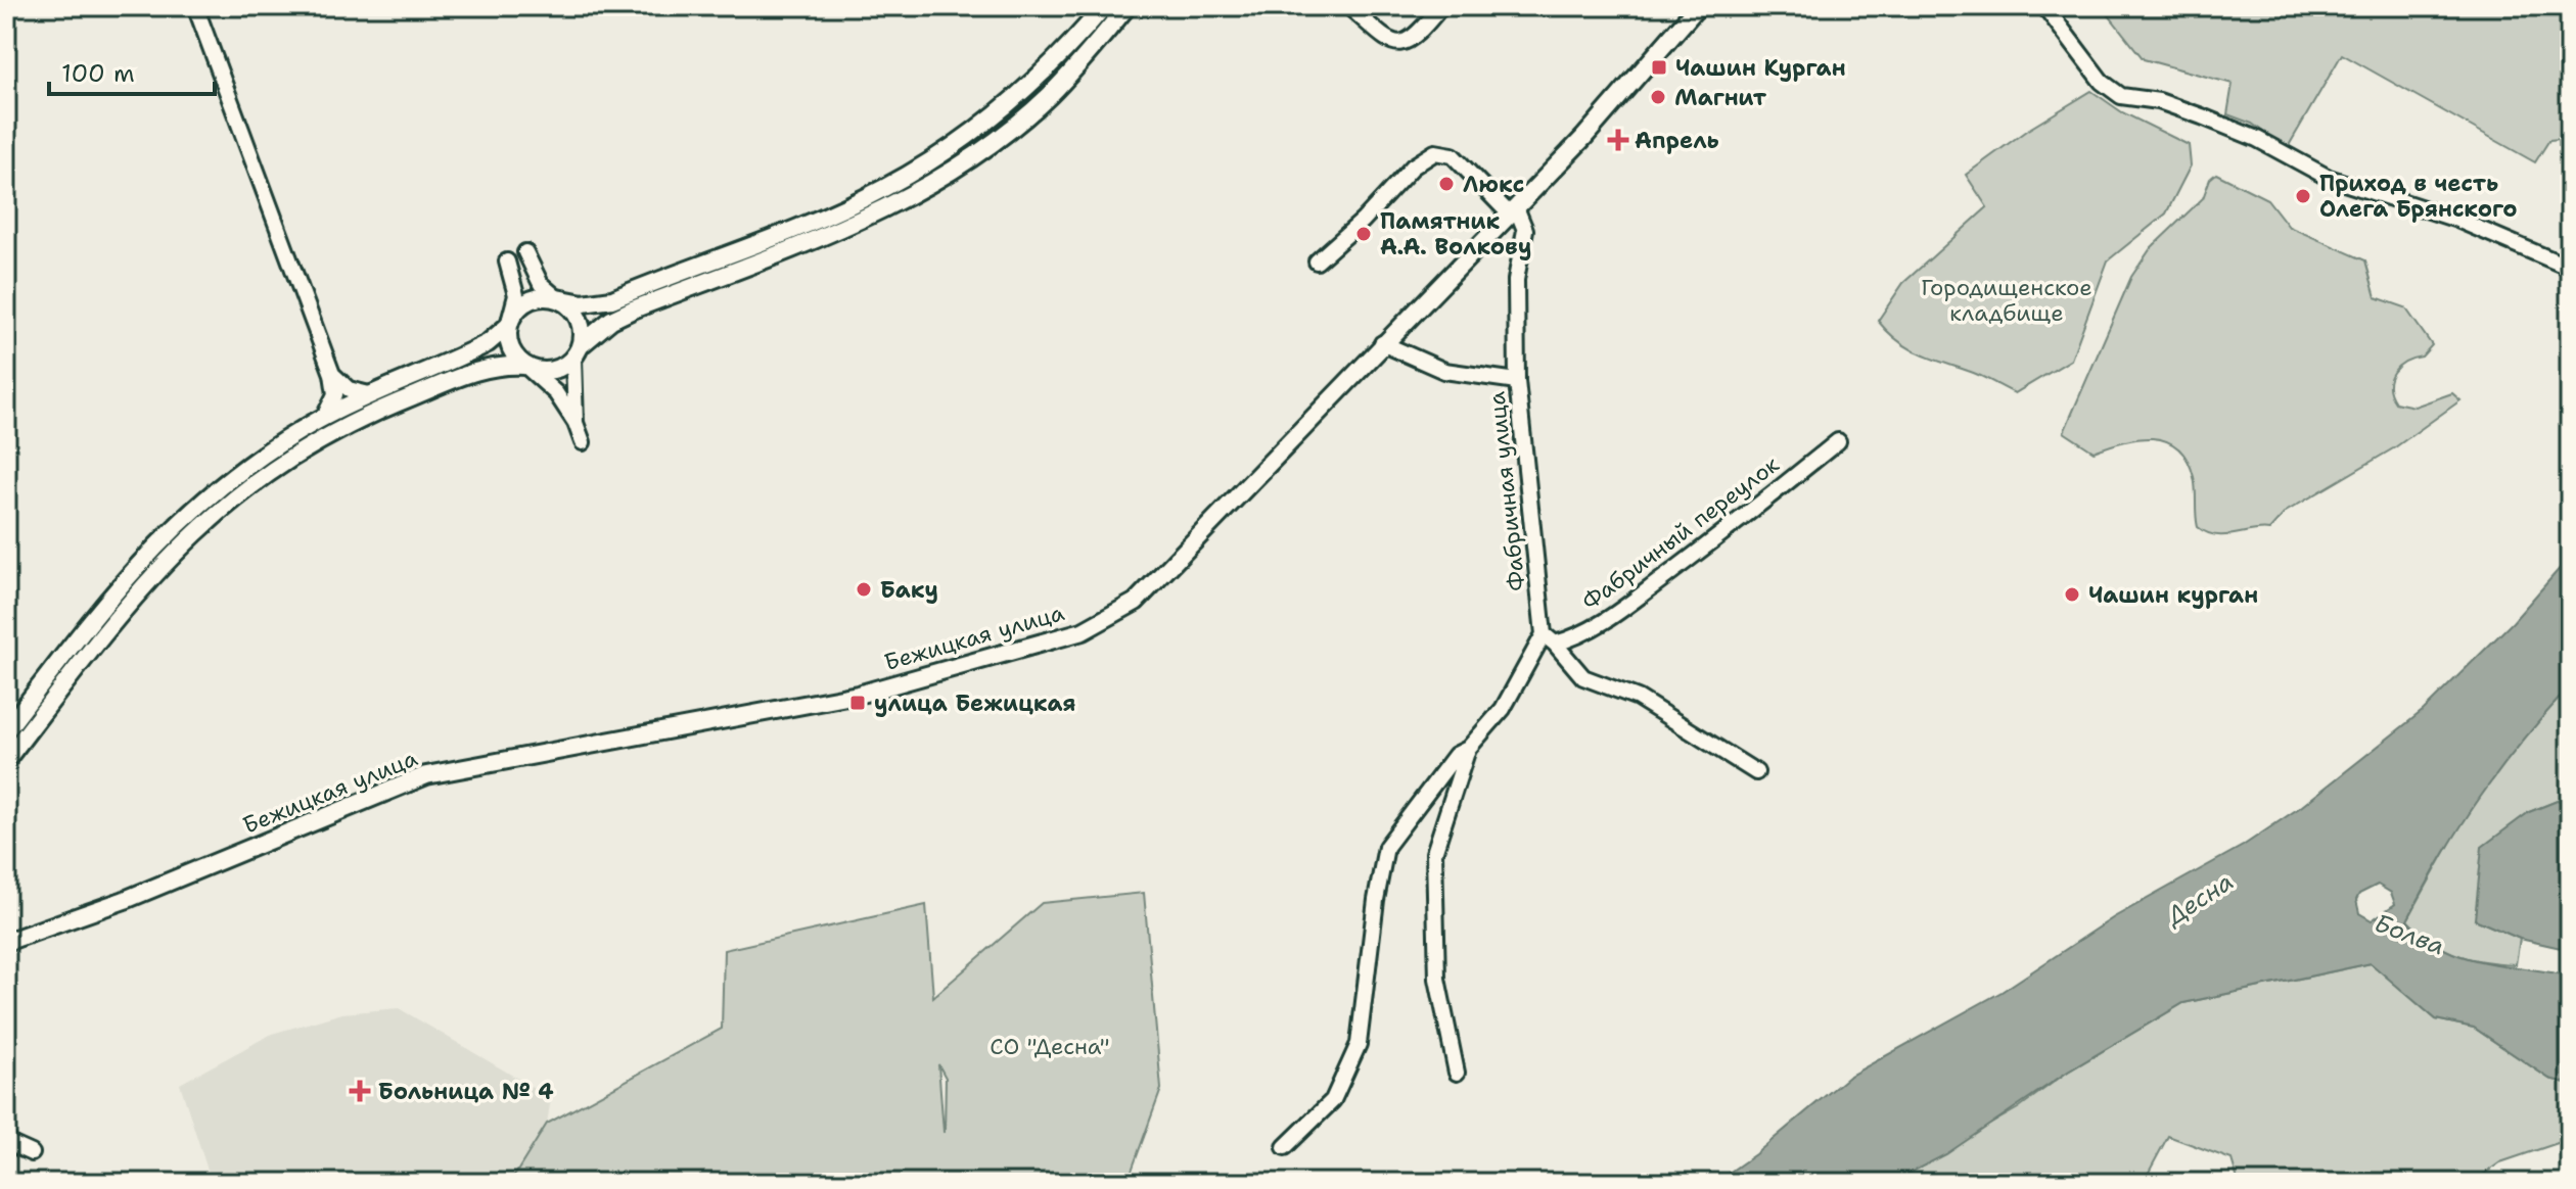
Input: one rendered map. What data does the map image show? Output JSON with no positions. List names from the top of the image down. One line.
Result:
{"streets":{"main road":["Бежицкая улица"],"street":["Фабричная улица","Фабричный переулок"]},"crossings":[["Фабричная улица","Фабричный переулок"],["Фабричная улица","Бежицкая улица"]],"water":["Десна","Болва"],"parks":["Городищенское кладбище","СО \"Десна\""],"places":{"transit":["Чашин Курган","улица Бежицкая"],"other":["Магнит","Люкс","Приход в честь Олега Брянского","Памятник А.А. Волкову","Баку","Чашин курган"],"health":["Апрель","Больница № 4"]},"scale_bar":"100 m"}
